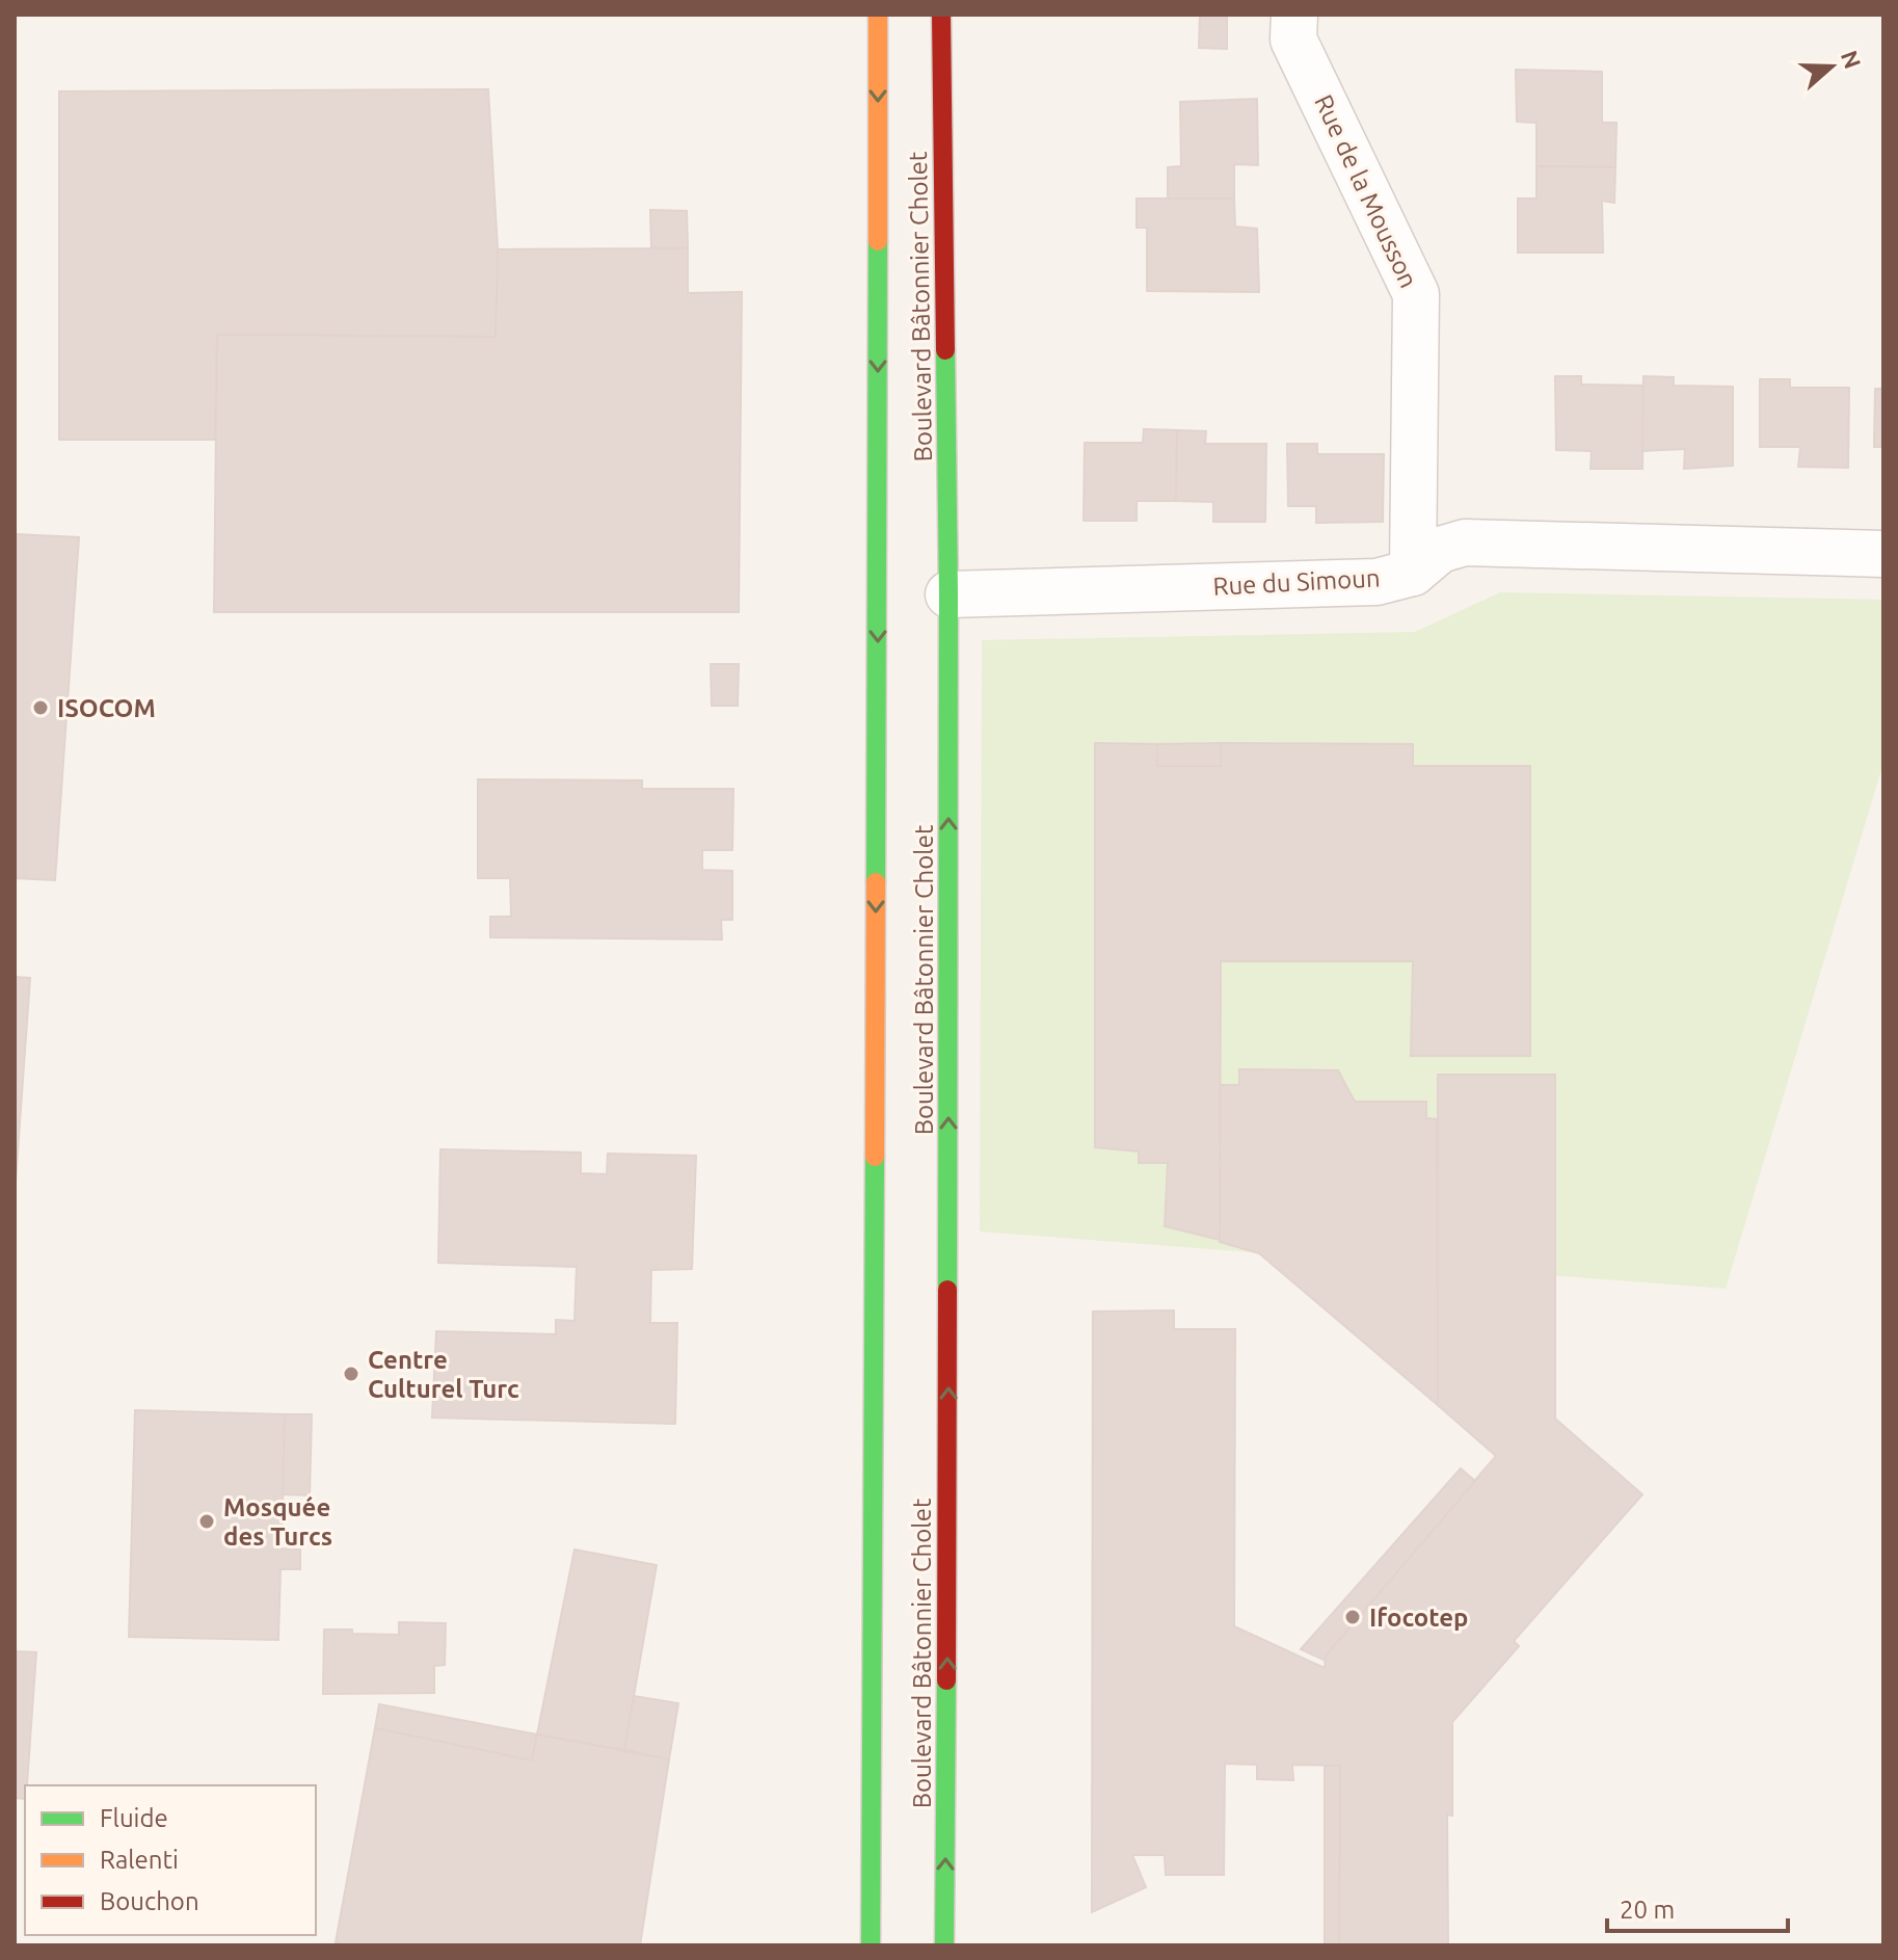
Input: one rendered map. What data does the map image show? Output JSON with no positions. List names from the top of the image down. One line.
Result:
{"streets":{"street":["Rue de la Mousson","Boulevard Bâtonnier Cholet","Rue du Simoun"]},"crossings":[["Rue de la Mousson","Rue du Simoun"],["Boulevard Bâtonnier Cholet","Rue du Simoun"]],"places":["ISOCOM","Centre Culturel Turc","Mosquée des Turcs","Ifocotep"],"legend":["Fluide","Ralenti","Bouchon"],"scale_bar":"20 m","north":"right"}
